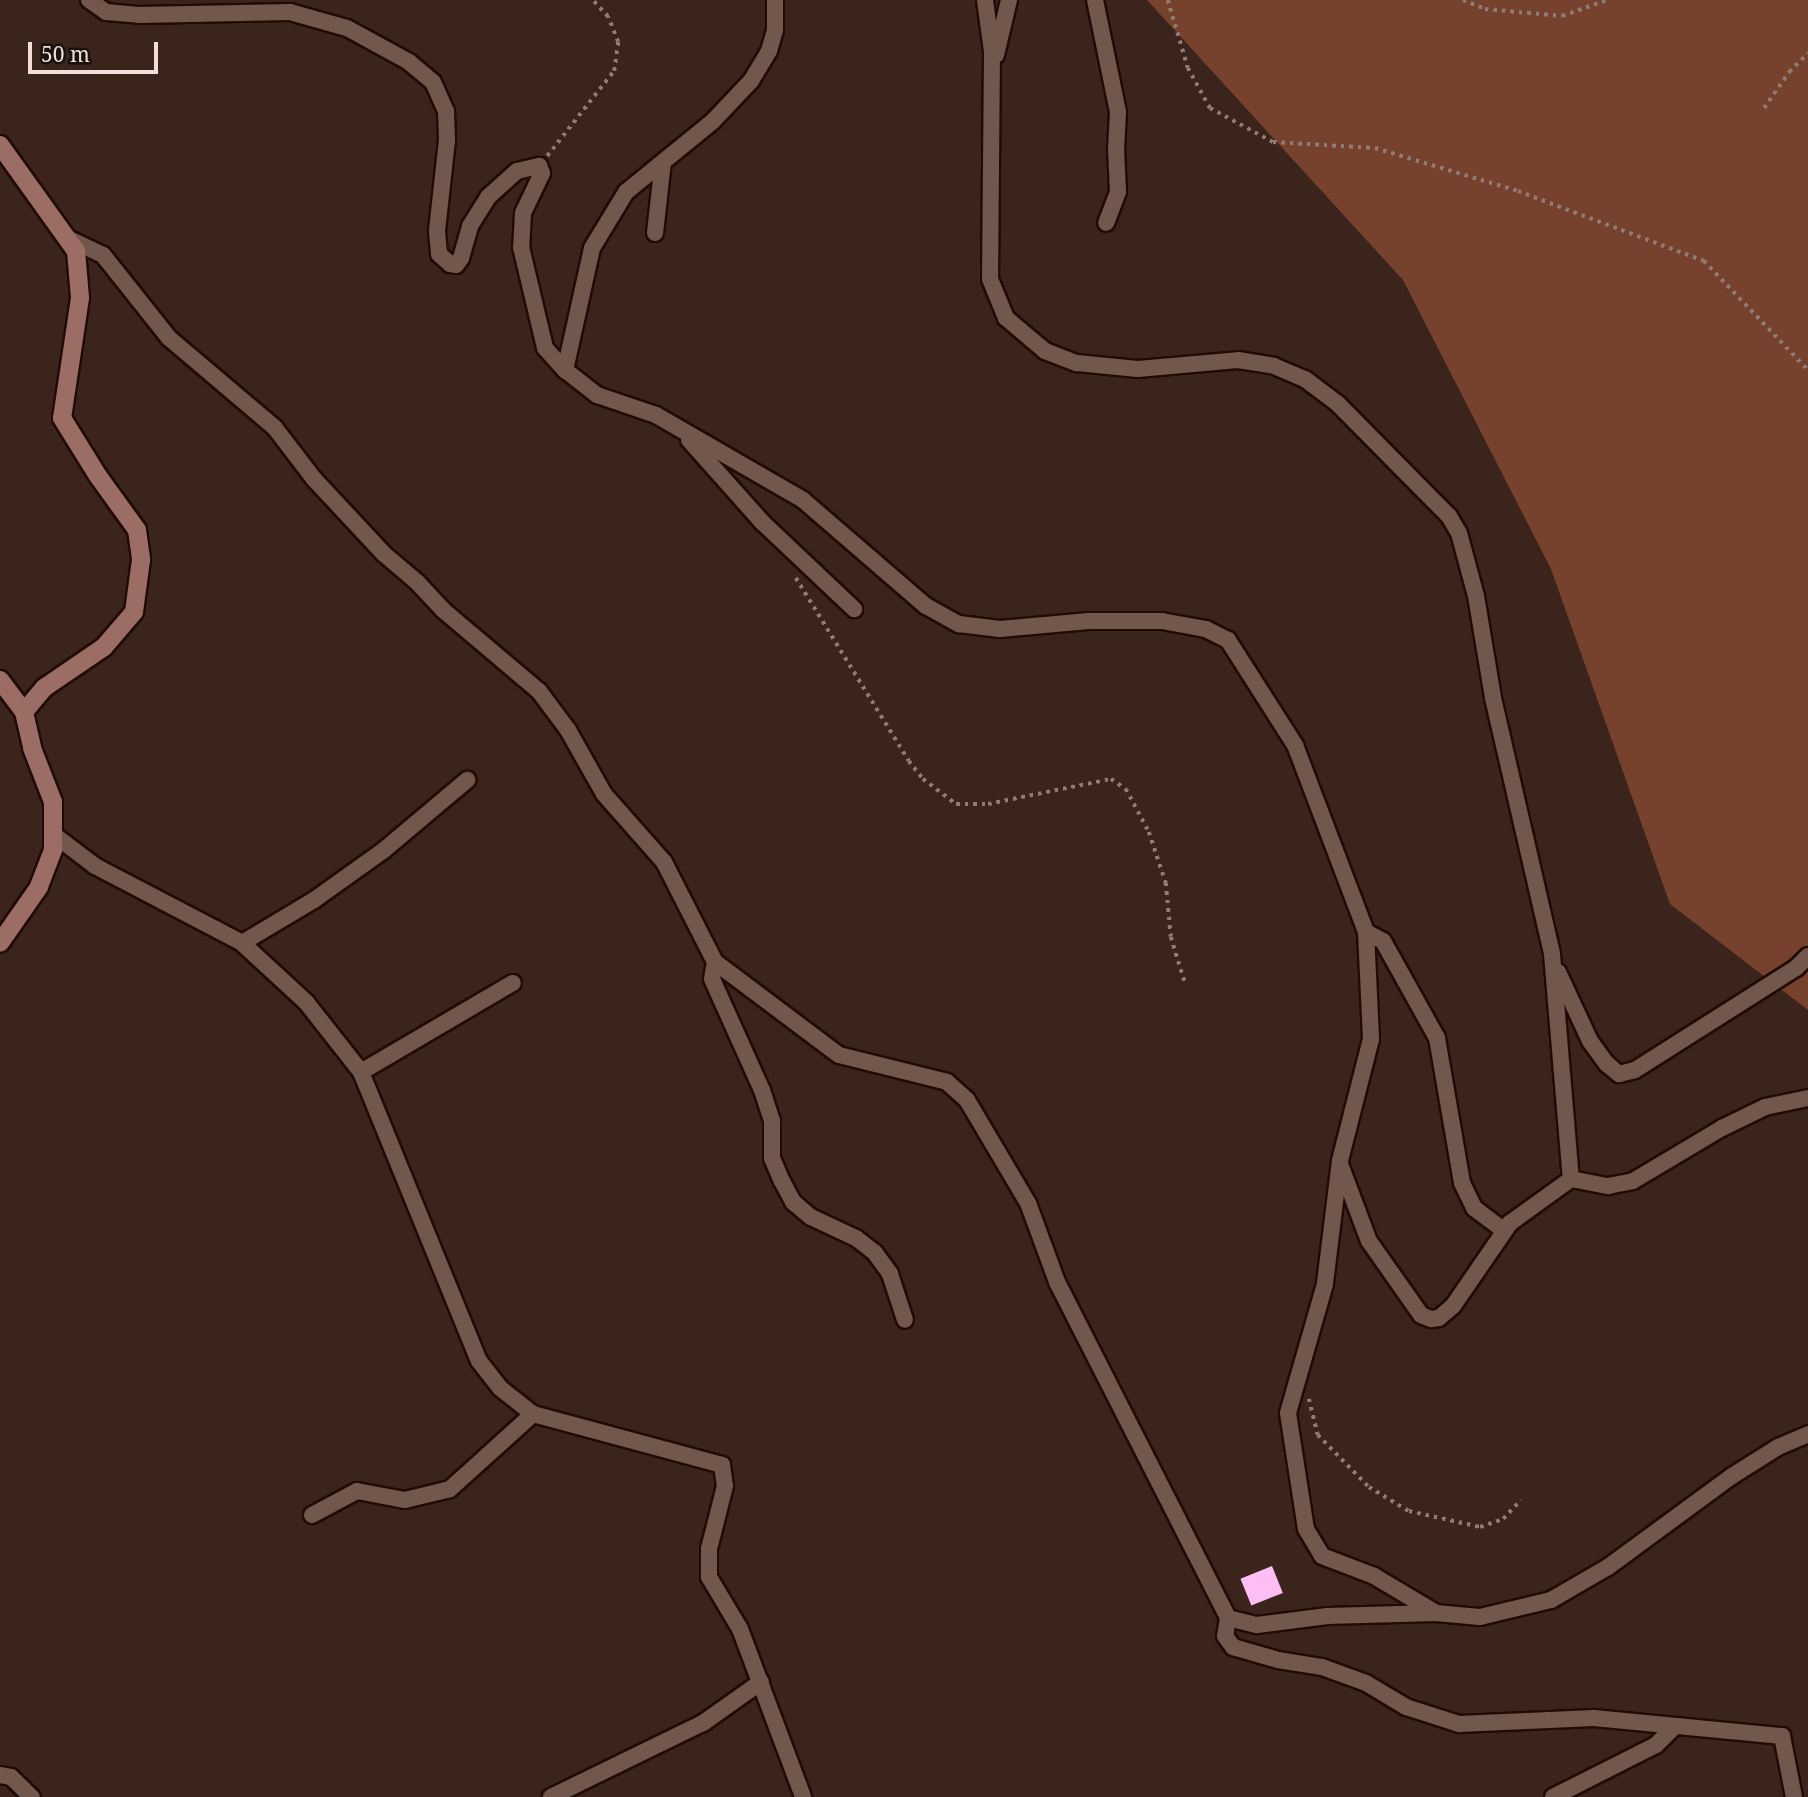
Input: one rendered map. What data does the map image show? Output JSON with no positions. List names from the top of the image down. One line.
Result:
{"scale_bar":"50 m"}
